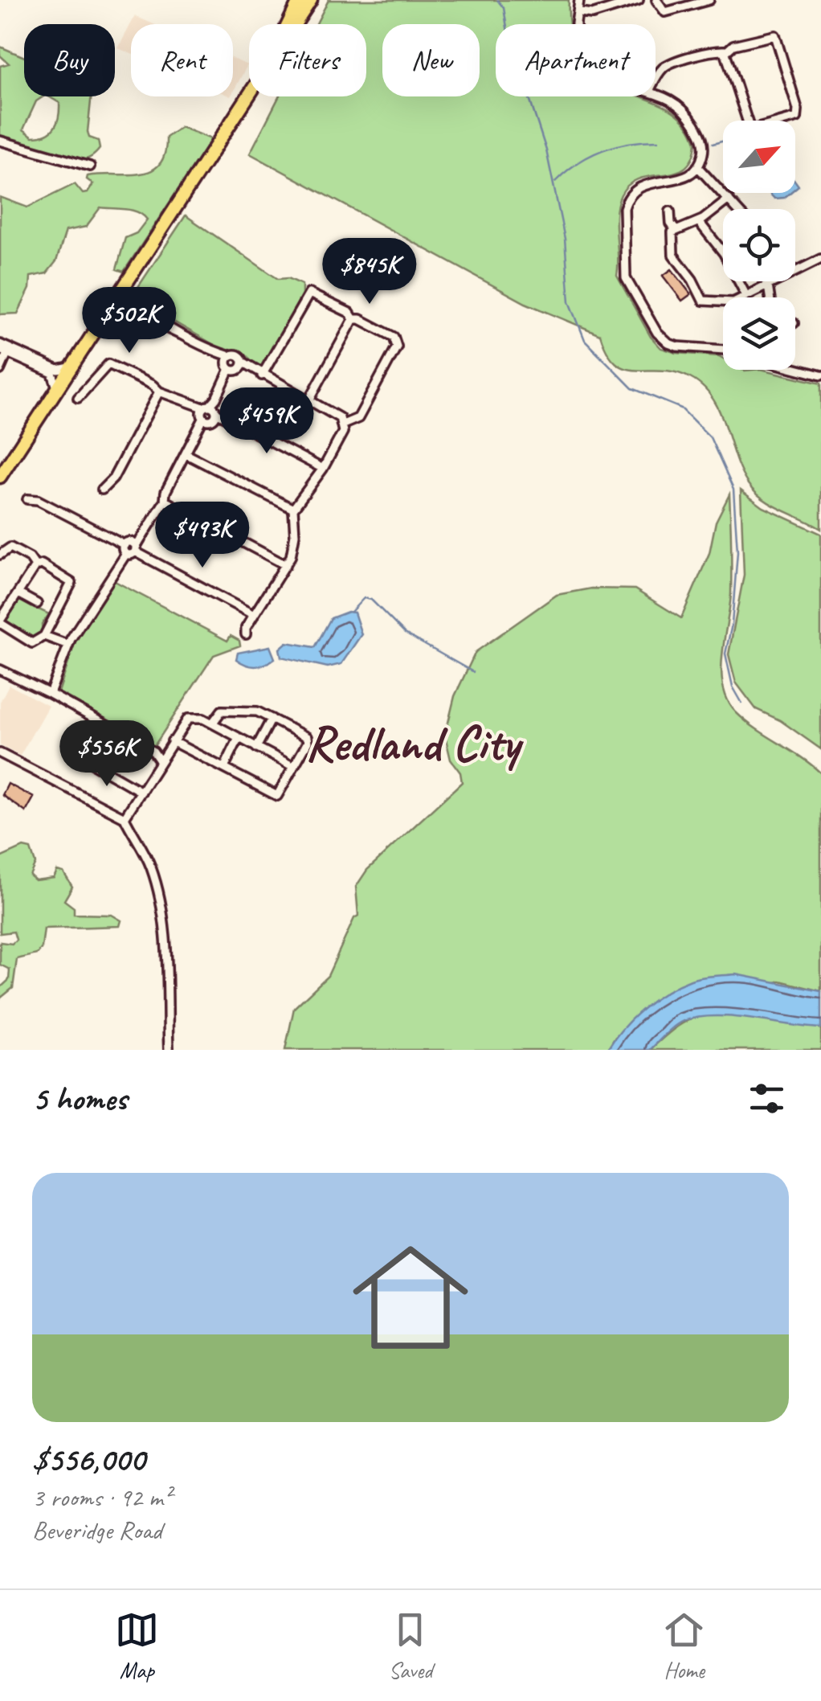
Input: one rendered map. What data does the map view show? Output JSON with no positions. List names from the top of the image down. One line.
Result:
{"districts":["Redland City"],"north":"top right","page":{"chip":["Buy","Rent","Filters","New","Apartment"],"price":["$845K","$502K","$459K","$493K","$556K"],"heading":"5 homes","list":[{"name":"$556,000","note":"3 rooms · 92 m² · Beveridge Road"}],"tabs":["Map","Saved","Home"]}}
